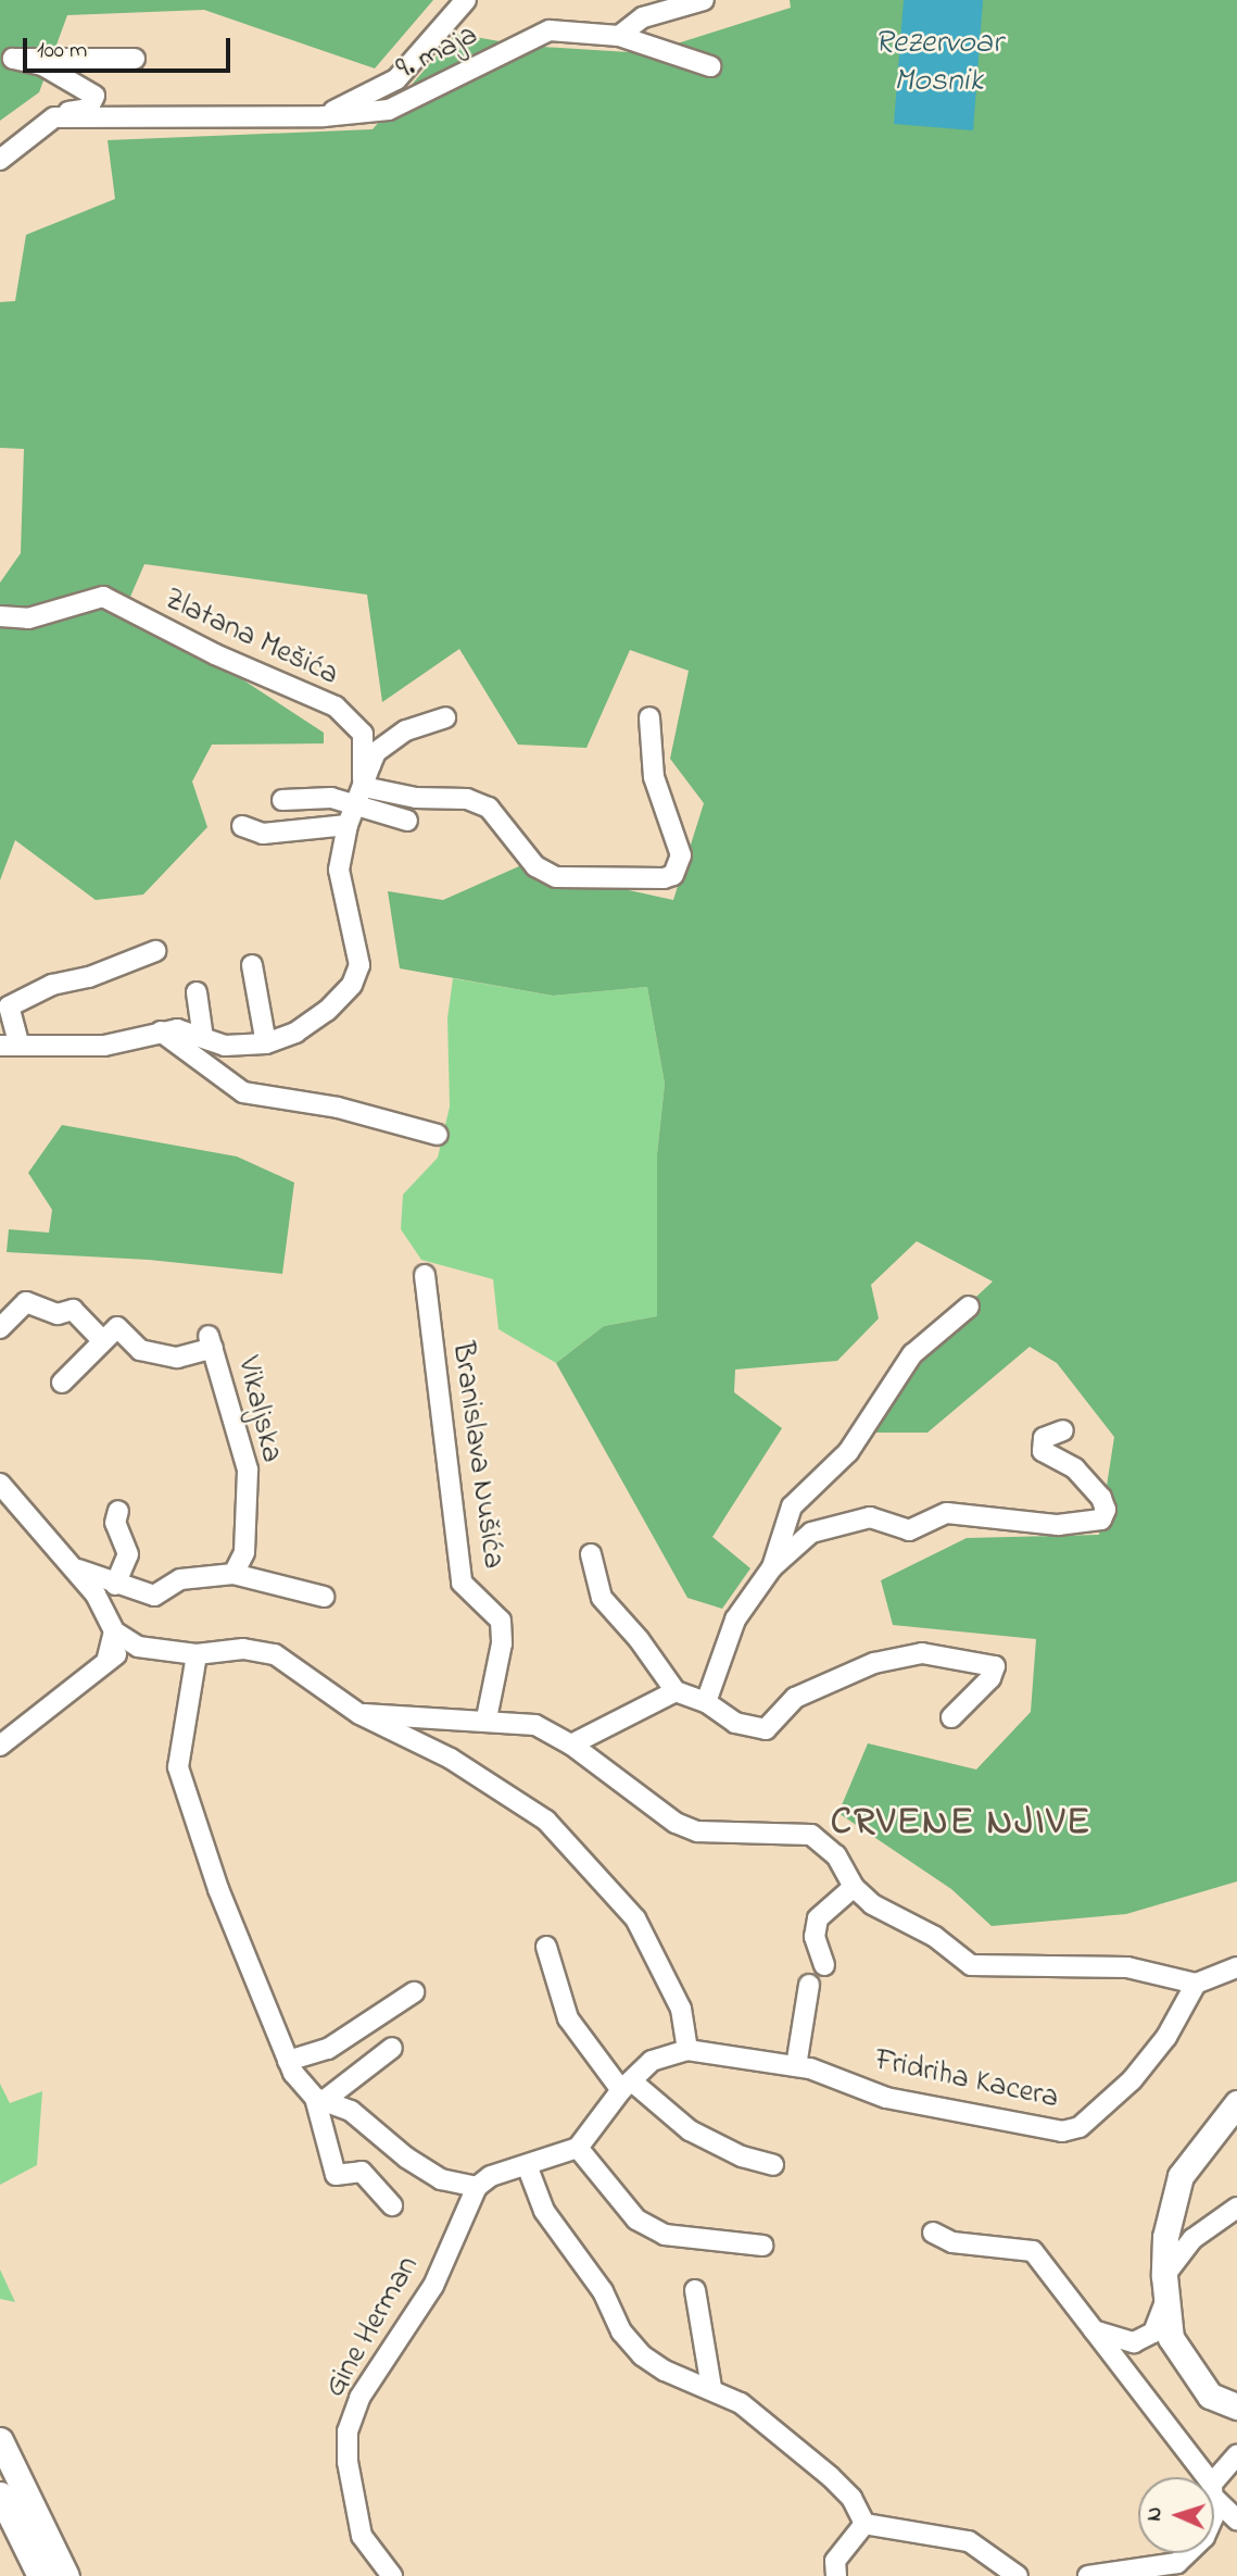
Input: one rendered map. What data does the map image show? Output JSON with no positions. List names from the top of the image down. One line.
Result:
{"streets":{"street":["9. maja","Zlatana Mešića","Vikaljska","Branislava Nušića","Fridriha Kacera","Gine Herman"]},"districts":["CRVENE NJIVE"],"water":["Rezervoar Mosnik"],"scale_bar":"100 m","north":"left"}
